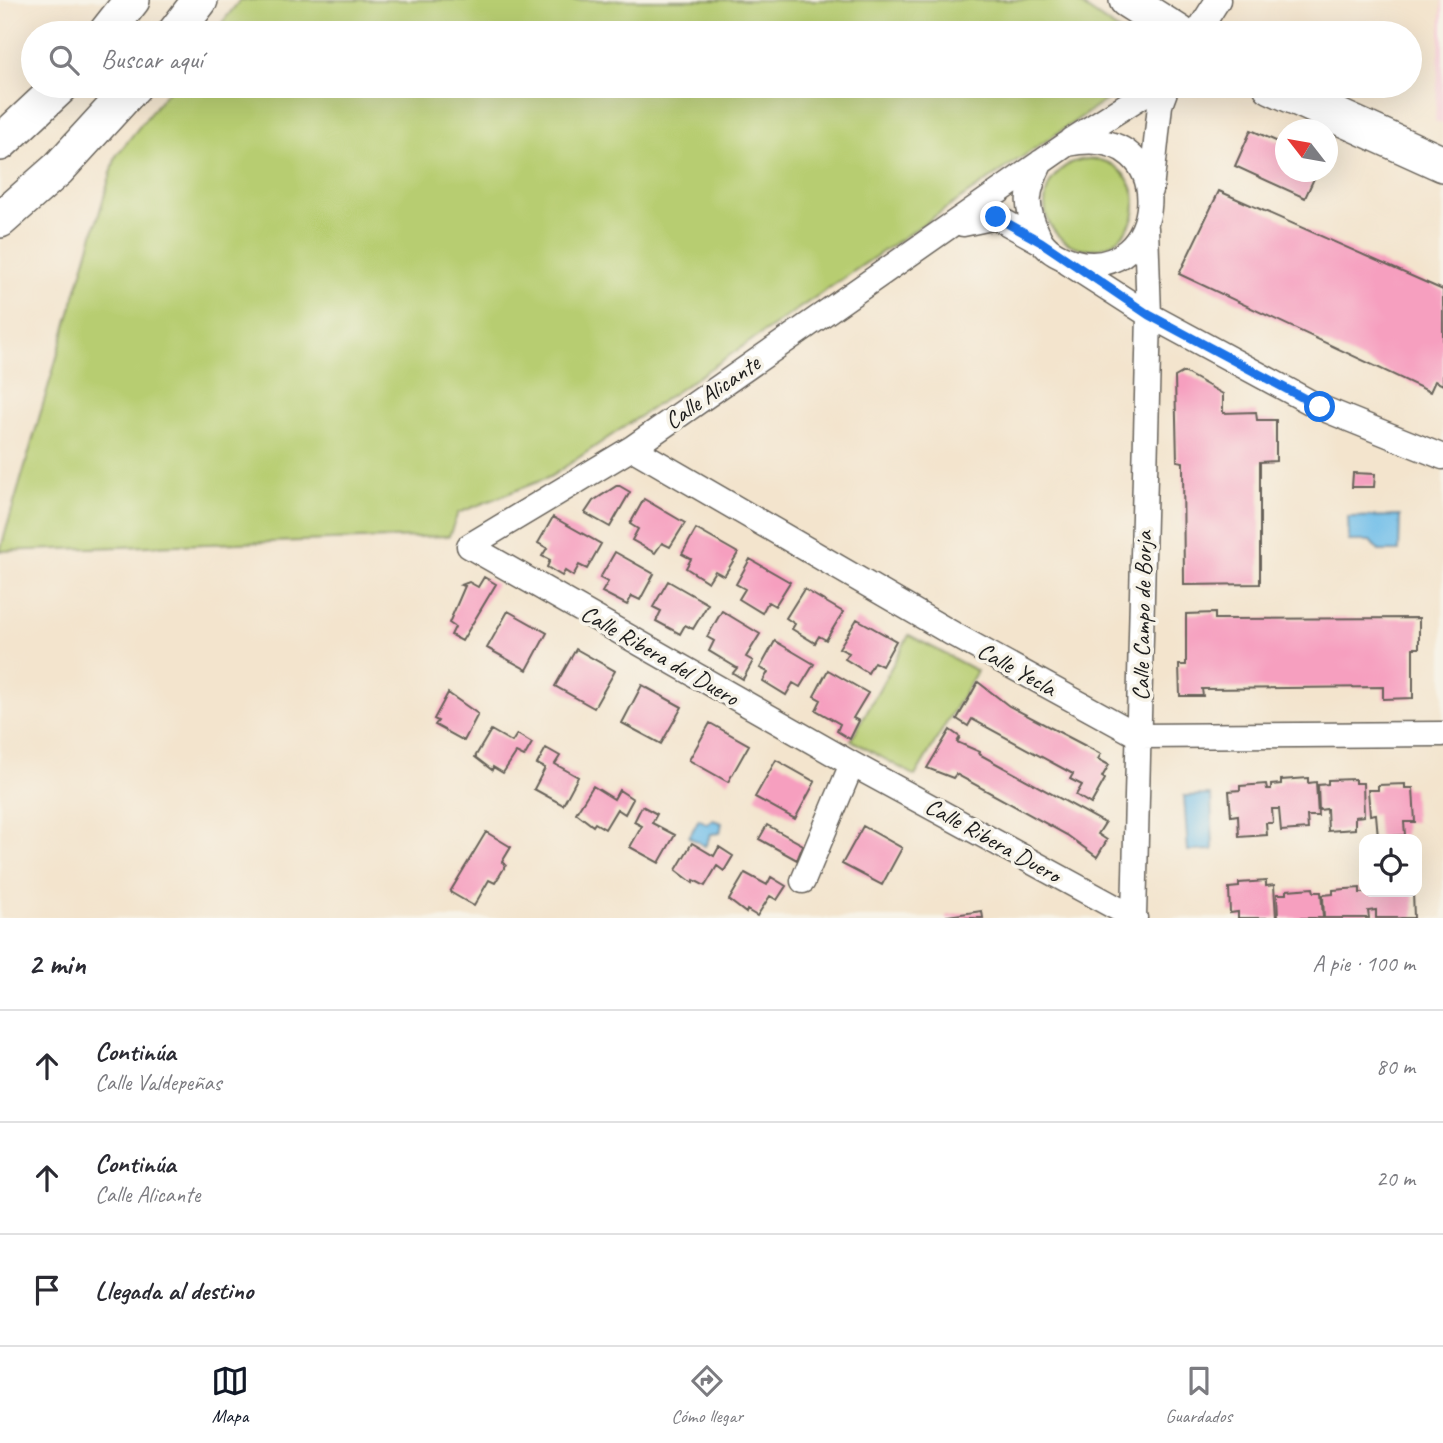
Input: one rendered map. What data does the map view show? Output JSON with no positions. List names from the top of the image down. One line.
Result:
{"streets":{"street":["Calle Alicante","Calle Campo de Borja","Calle Ribera del Duero","Calle Yecla","Calle Ribera Duero"]},"crossings":[["Calle Alicante","Calle Campo de Borja"],["Calle Alicante","Calle Ribera del Duero"],["Calle Alicante","Calle Yecla"],["Calle Campo de Borja","Calle Yecla"],["Calle Campo de Borja","Calle Ribera Duero"],["Calle Ribera del Duero","Calle Ribera Duero"]],"north":"top left","page":{"search":"Buscar aquí","heading":["2 min","A pie · 100 m"],"list":[["Continúa","Calle Valdepeñas","80 m"],["Continúa","Calle Alicante","20 m"],"Llegada al destino"],"nav":["Mapa","Cómo llegar","Guardados"]}}
